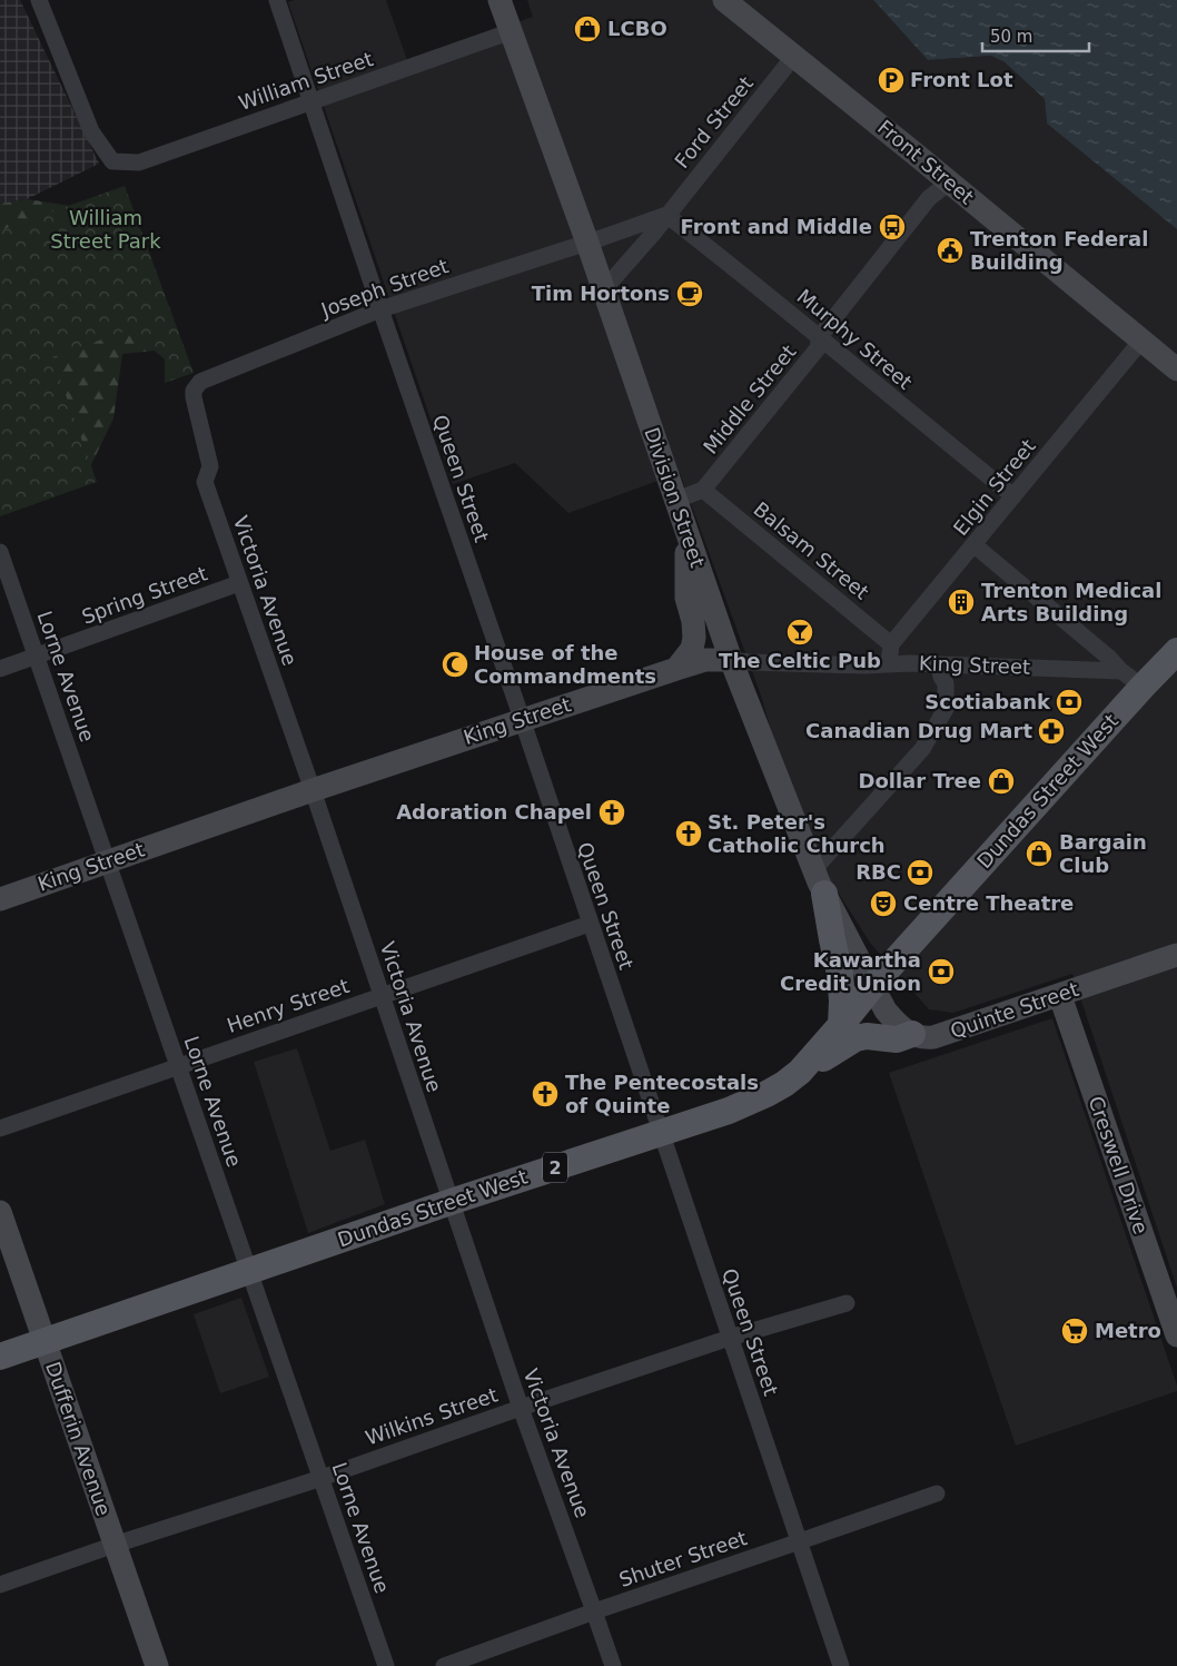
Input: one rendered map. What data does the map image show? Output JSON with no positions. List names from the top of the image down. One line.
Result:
{"streets":{"main road":["Dundas Street West","2"],"street":["William Street","Ford Street","Front Street","Joseph Street","Murphy Street","Middle Street","Queen Street","Elgin Street","Division Street","Balsam Street","Victoria Avenue","Spring Street","King Street","Lorne Avenue","Henry Street","Quinte Street","Creswell Drive","Wilkins Street","Dufferin Avenue","Shuter Street"]},"crossings":[["William Street","Queen Street"],["William Street","Division Street"],["Ford Street","Front Street"],["Ford Street","Murphy Street"],["Ford Street","Division Street"],["Front Street","Middle Street"],["Front Street","Elgin Street"],["Joseph Street","Queen Street"],["Joseph Street","Division Street"],["Joseph Street","Victoria Avenue"],["Murphy Street","Middle Street"],["Murphy Street","Elgin Street"],["Middle Street","Division Street"],["Middle Street","Balsam Street"],["Queen Street","King Street"],["Queen Street","Dundas Street West"],["Queen Street","Henry Street"],["Queen Street","Wilkins Street"],["Queen Street","Shuter Street"],["Elgin Street","Balsam Street"],["Division Street","King Street"],["Division Street","Dundas Street West"],["Victoria Avenue","Spring Street"],["Victoria Avenue","King Street"],["Victoria Avenue","Dundas Street West"],["Victoria Avenue","Henry Street"],["Victoria Avenue","Wilkins Street"],["Victoria Avenue","Shuter Street"],["Spring Street","Lorne Avenue"],["King Street","Lorne Avenue"],["King Street","Dundas Street West"],["Lorne Avenue","Dundas Street West"],["Lorne Avenue","Henry Street"],["Lorne Avenue","Wilkins Street"],["Dundas Street West","Dufferin Avenue"],["Quinte Street","Creswell Drive"],["Wilkins Street","Dufferin Avenue"]],"parks":["William Street Park"],"places":{"shop":["LCBO","Dollar Tree","Bargain Club"],"parking":["Front Lot"],"bus stop":["Front and Middle"],"public building":["Trenton Federal Building"],"cafe":["Tim Hortons"],"building":["Trenton Medical Arts Building"],"bar":["The Celtic Pub"],"mosque":["House of the Commandments"],"bank":["Scotiabank","RBC","Kawartha Credit Union"],"pharmacy":["Canadian Drug Mart"],"church":["Adoration Chapel","St. Peter's Catholic Church","The Pentecostals of Quinte"],"theatre":["Centre Theatre"],"supermarket":["Metro"]},"scale_bar":"50 m"}
